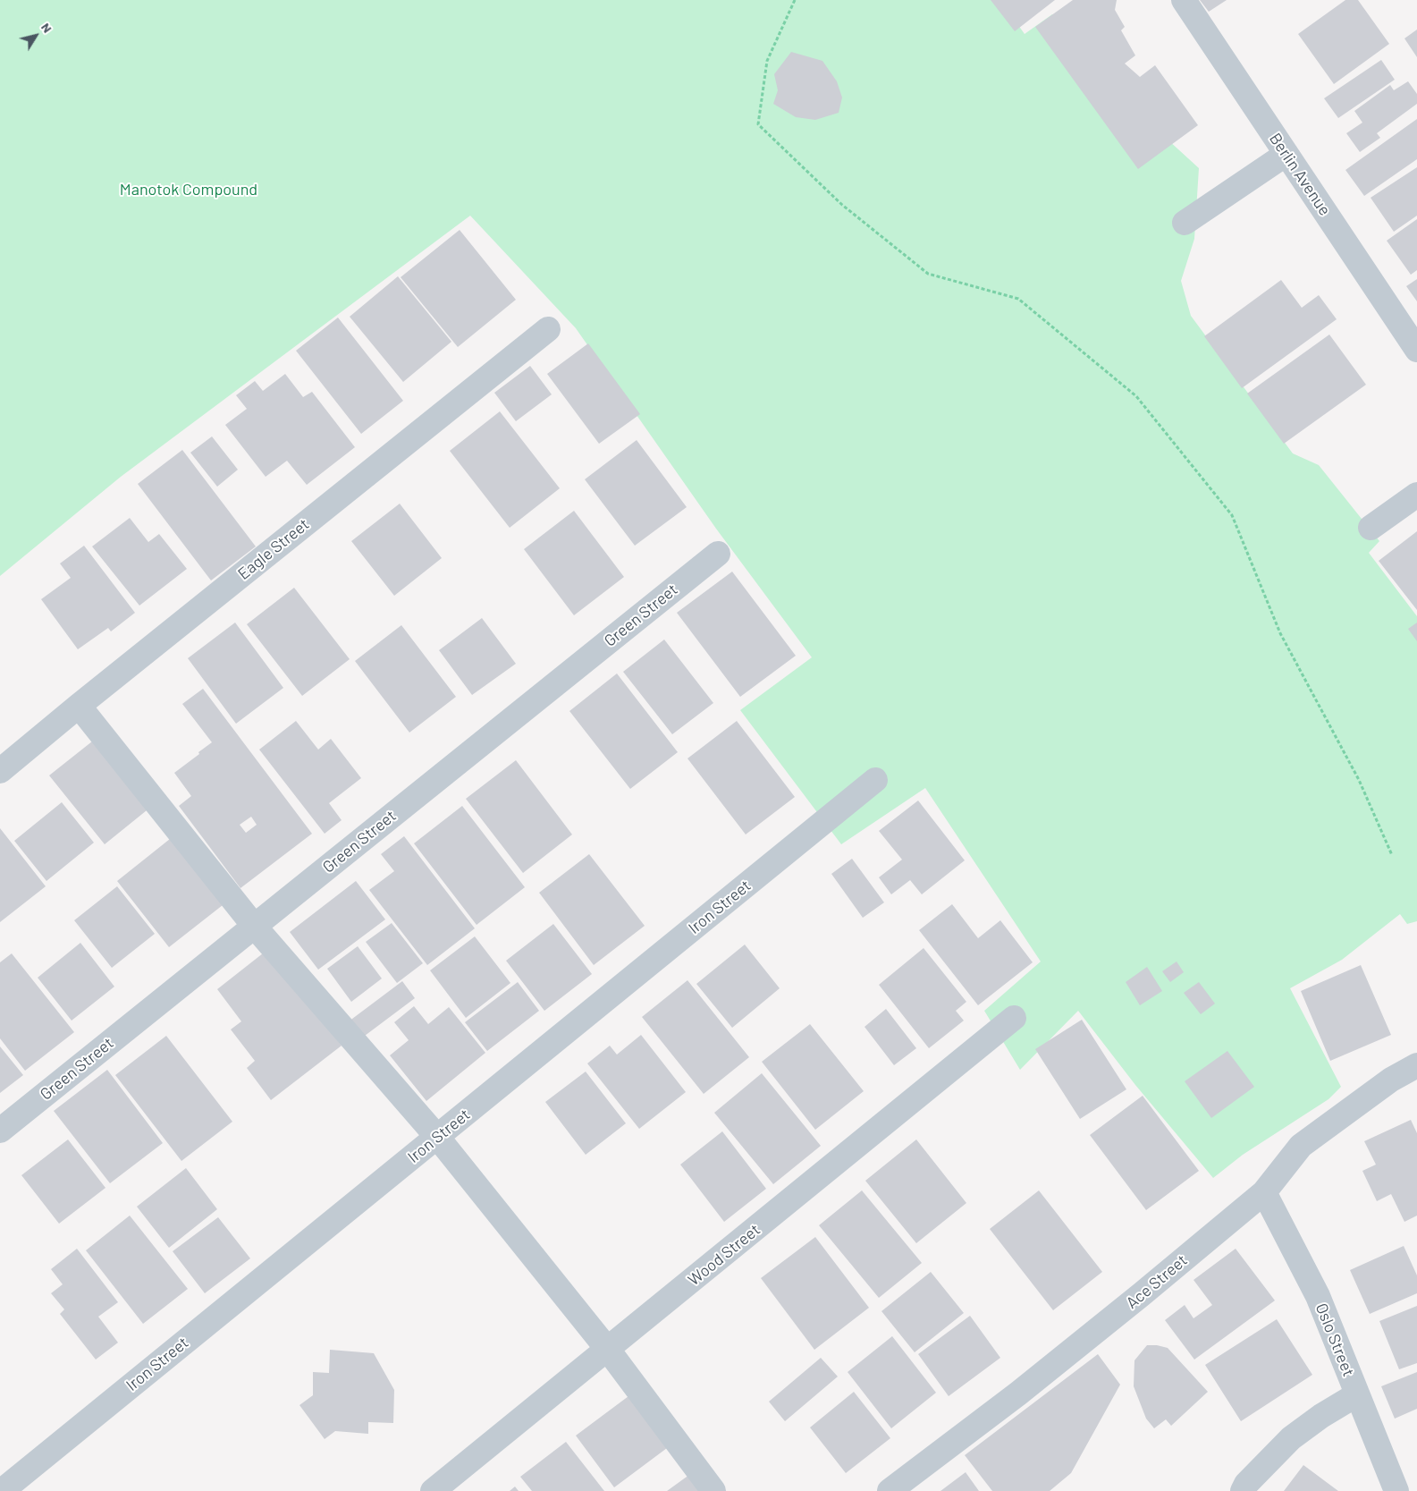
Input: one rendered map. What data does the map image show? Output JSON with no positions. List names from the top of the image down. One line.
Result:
{"streets":{"street":["Berlin Avenue","Eagle Street","Green Street","Iron Street","Wood Street","Ace Street","Oslo Street"]},"crossings":[["Ace Street","Oslo Street"]],"parks":["Manotok Compound"],"north":"top right"}
